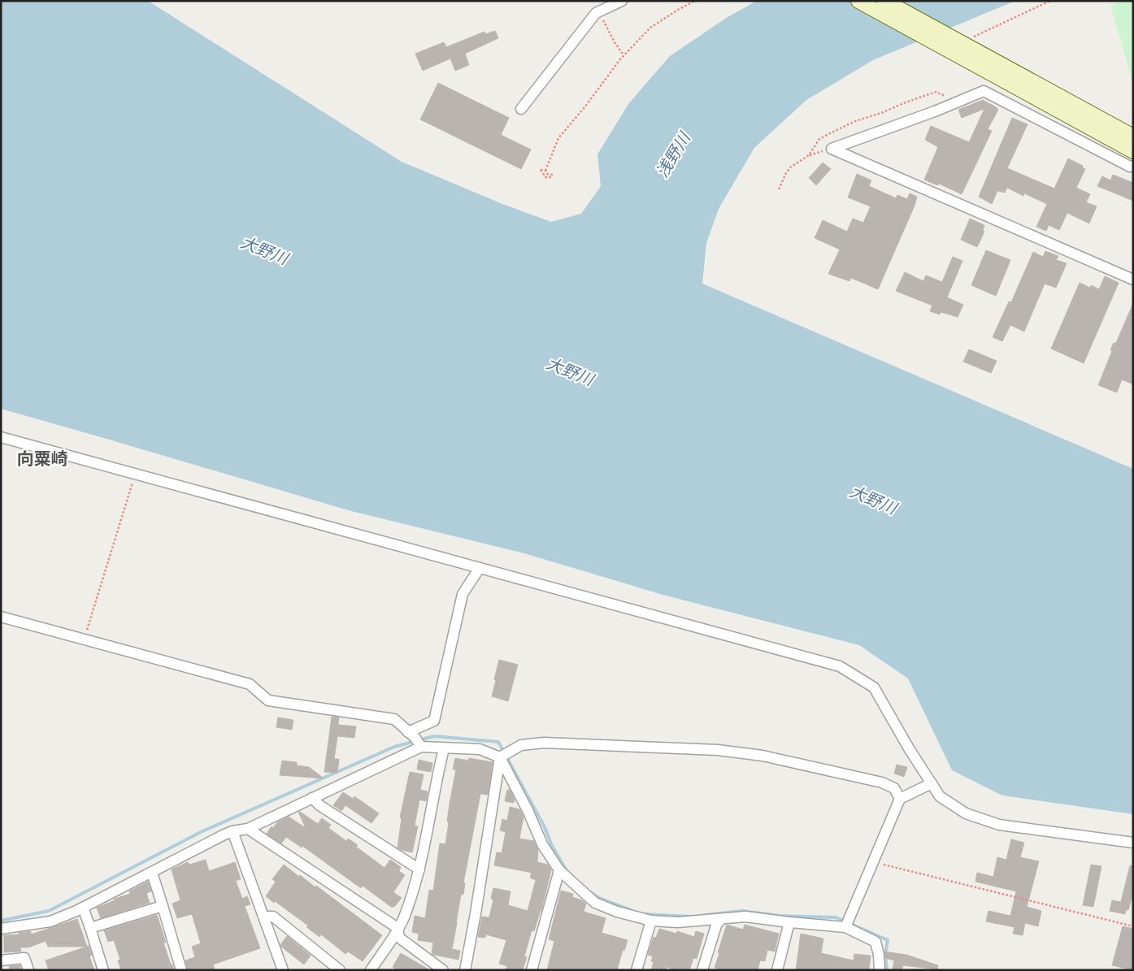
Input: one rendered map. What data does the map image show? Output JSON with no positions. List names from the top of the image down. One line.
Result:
{"districts":["向粟崎"],"water":["浅野川","大野川"]}
